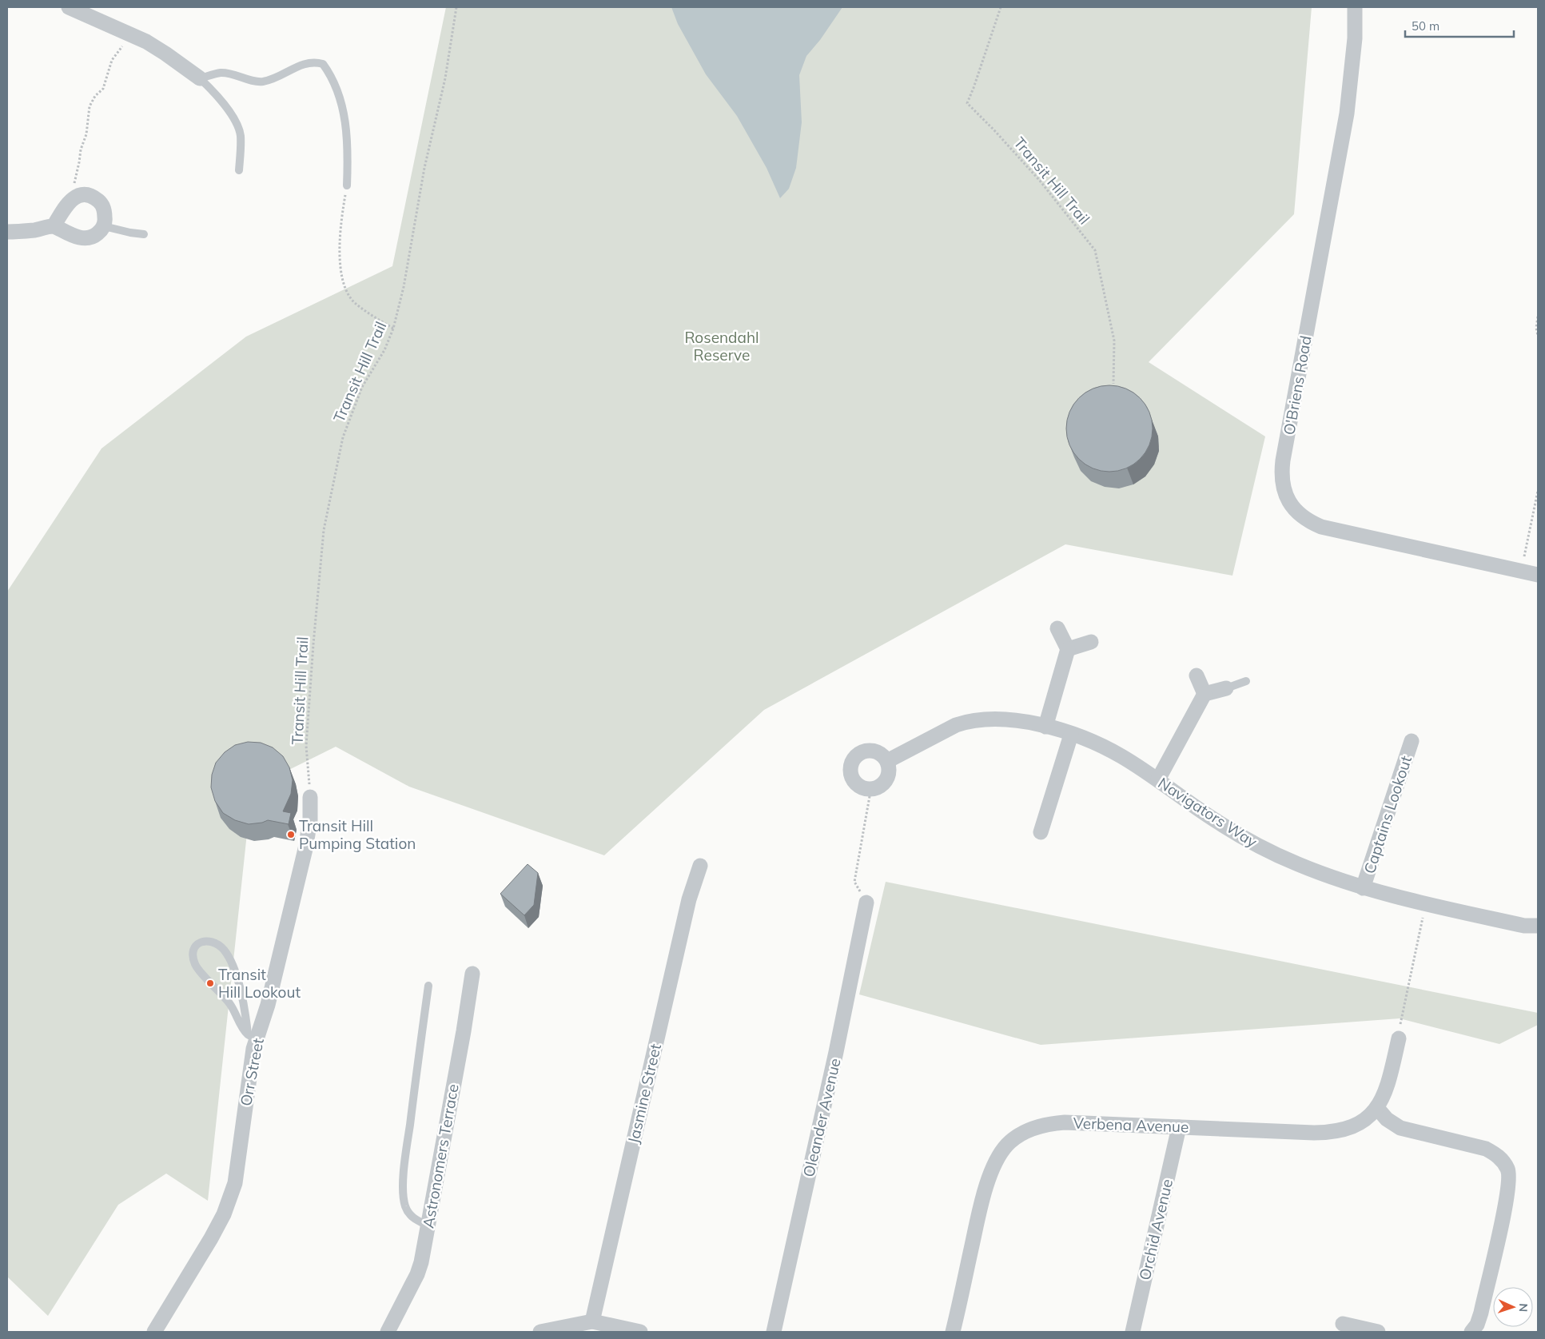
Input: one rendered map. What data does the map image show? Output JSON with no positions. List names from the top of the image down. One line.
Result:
{"streets":{"street":["O'Briens Road","Navigators Way","Captains Lookout","Orr Street","Jasmine Street","Oleander Avenue","Verbena Avenue","Astronomers Terrace","Orchid Avenue"],"path":["Transit Hill Trail"]},"crossings":[["Transit Hill Trail","Orr Street"],["Navigators Way","Captains Lookout"],["Verbena Avenue","Orchid Avenue"]],"parks":["Rosendahl Reserve"],"places":["Transit Hill Pumping Station","Transit Hill Lookout"],"scale_bar":"50 m","north":"right"}
